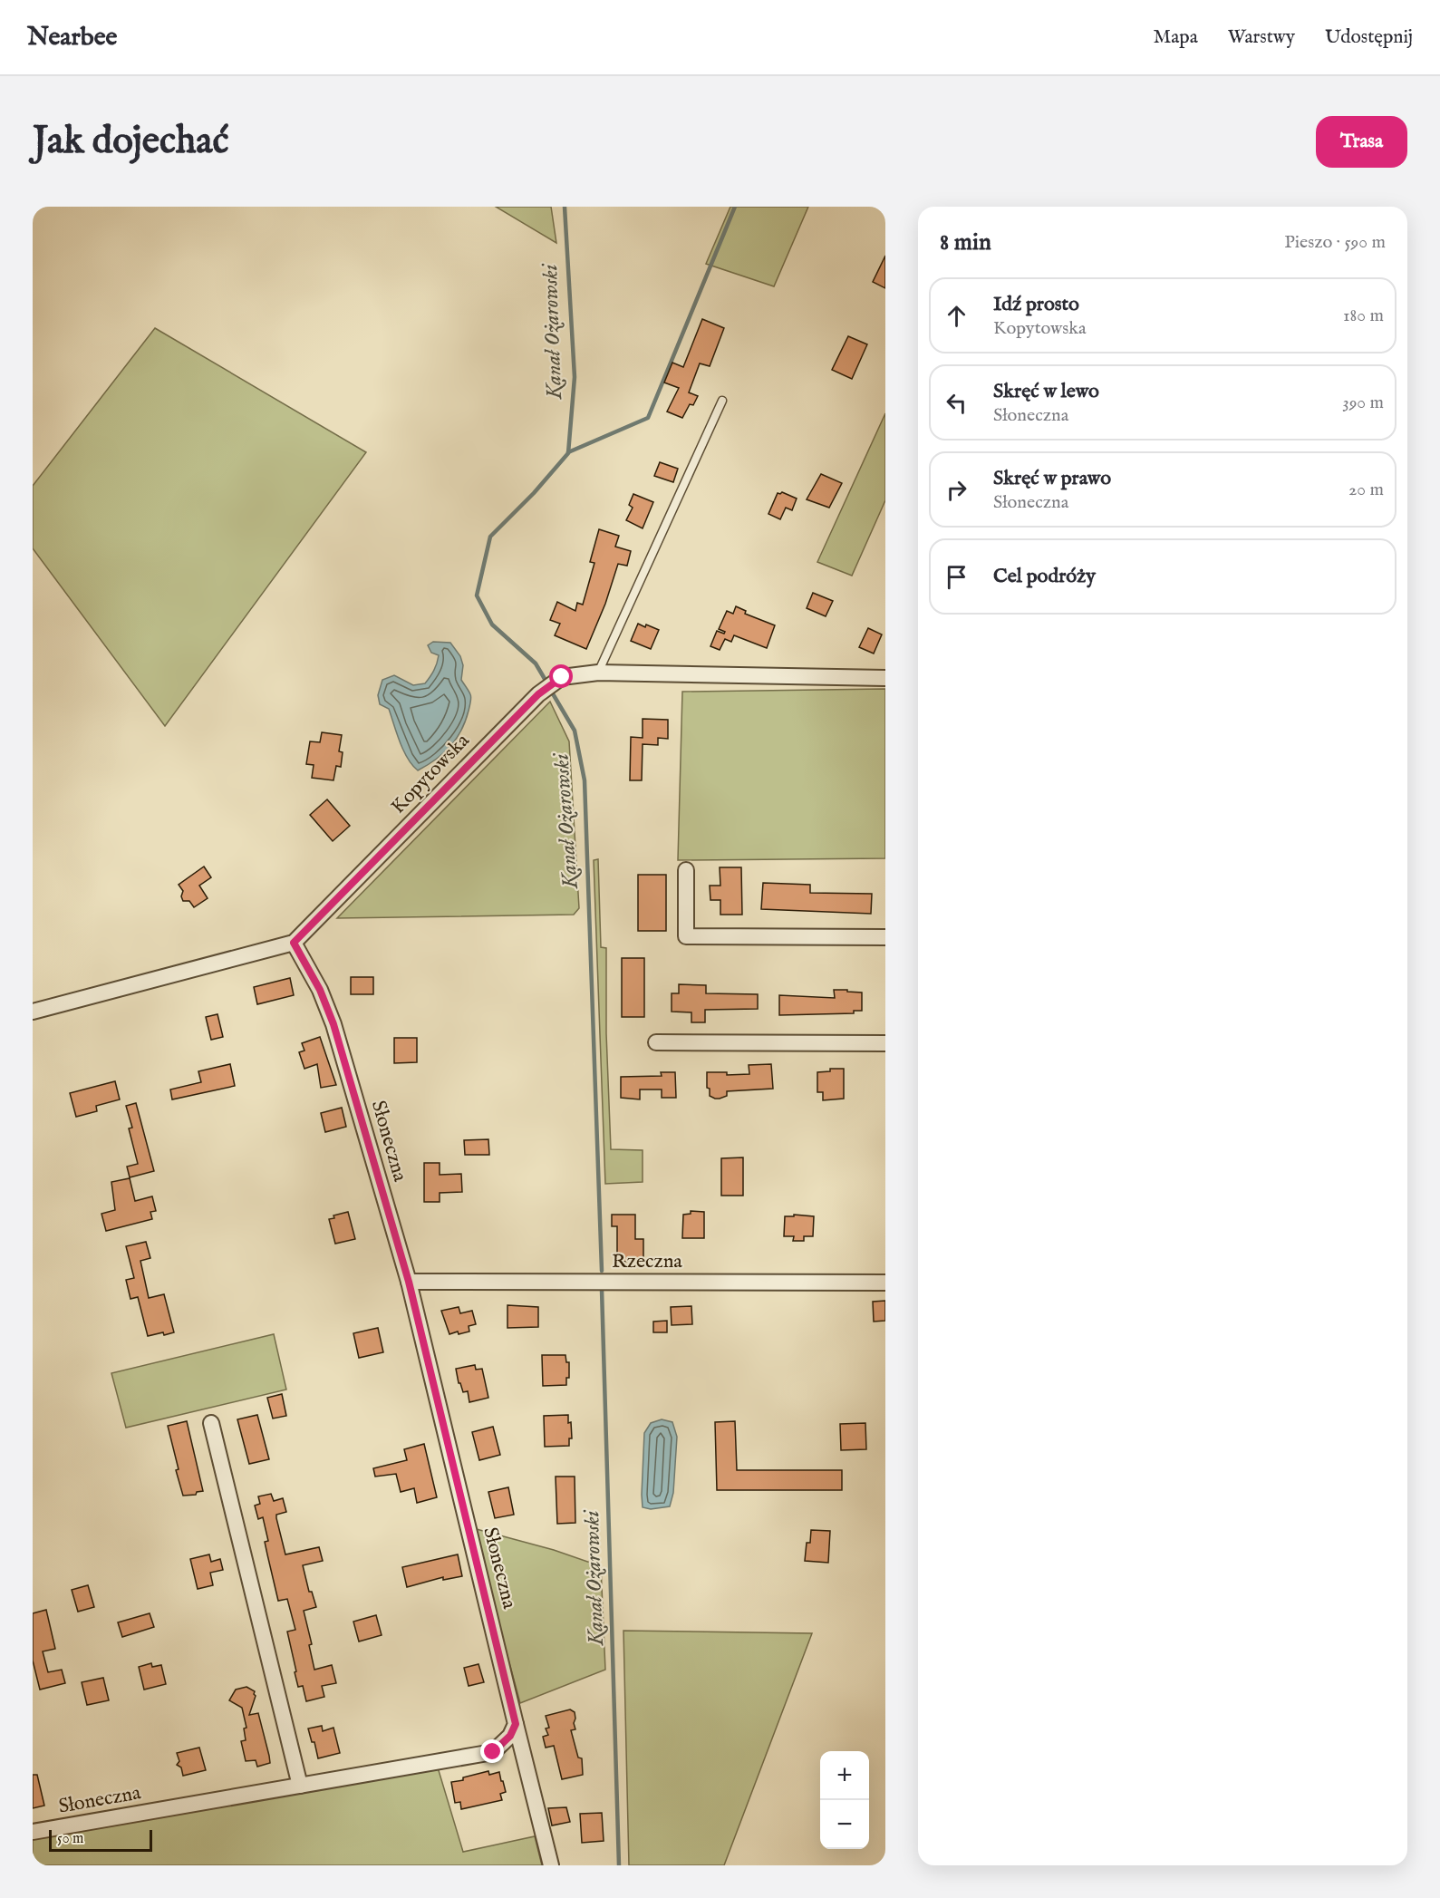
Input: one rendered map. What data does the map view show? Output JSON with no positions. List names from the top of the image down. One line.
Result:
{"streets":{"street":["Kopytowska","Słoneczna","Rzeczna"]},"crossings":[["Kopytowska","Słoneczna"],["Słoneczna","Rzeczna"]],"water":["Kanał Ożarowski"],"scale_bar":"50 m","page":{"header":"Nearbee","nav":["Mapa","Warstwy","Udostępnij"],"buttons":"Trasa","title":"Jak dojechać","heading":["8 min","Pieszo · 590 m"],"list":[["Idź prosto","Kopytowska","180 m"],["Skręć w lewo","Słoneczna","390 m"],["Skręć w prawo","Słoneczna","20 m"],"Cel podróży"],"map_buttons":["+","−"],"scale":"50 m"}}
